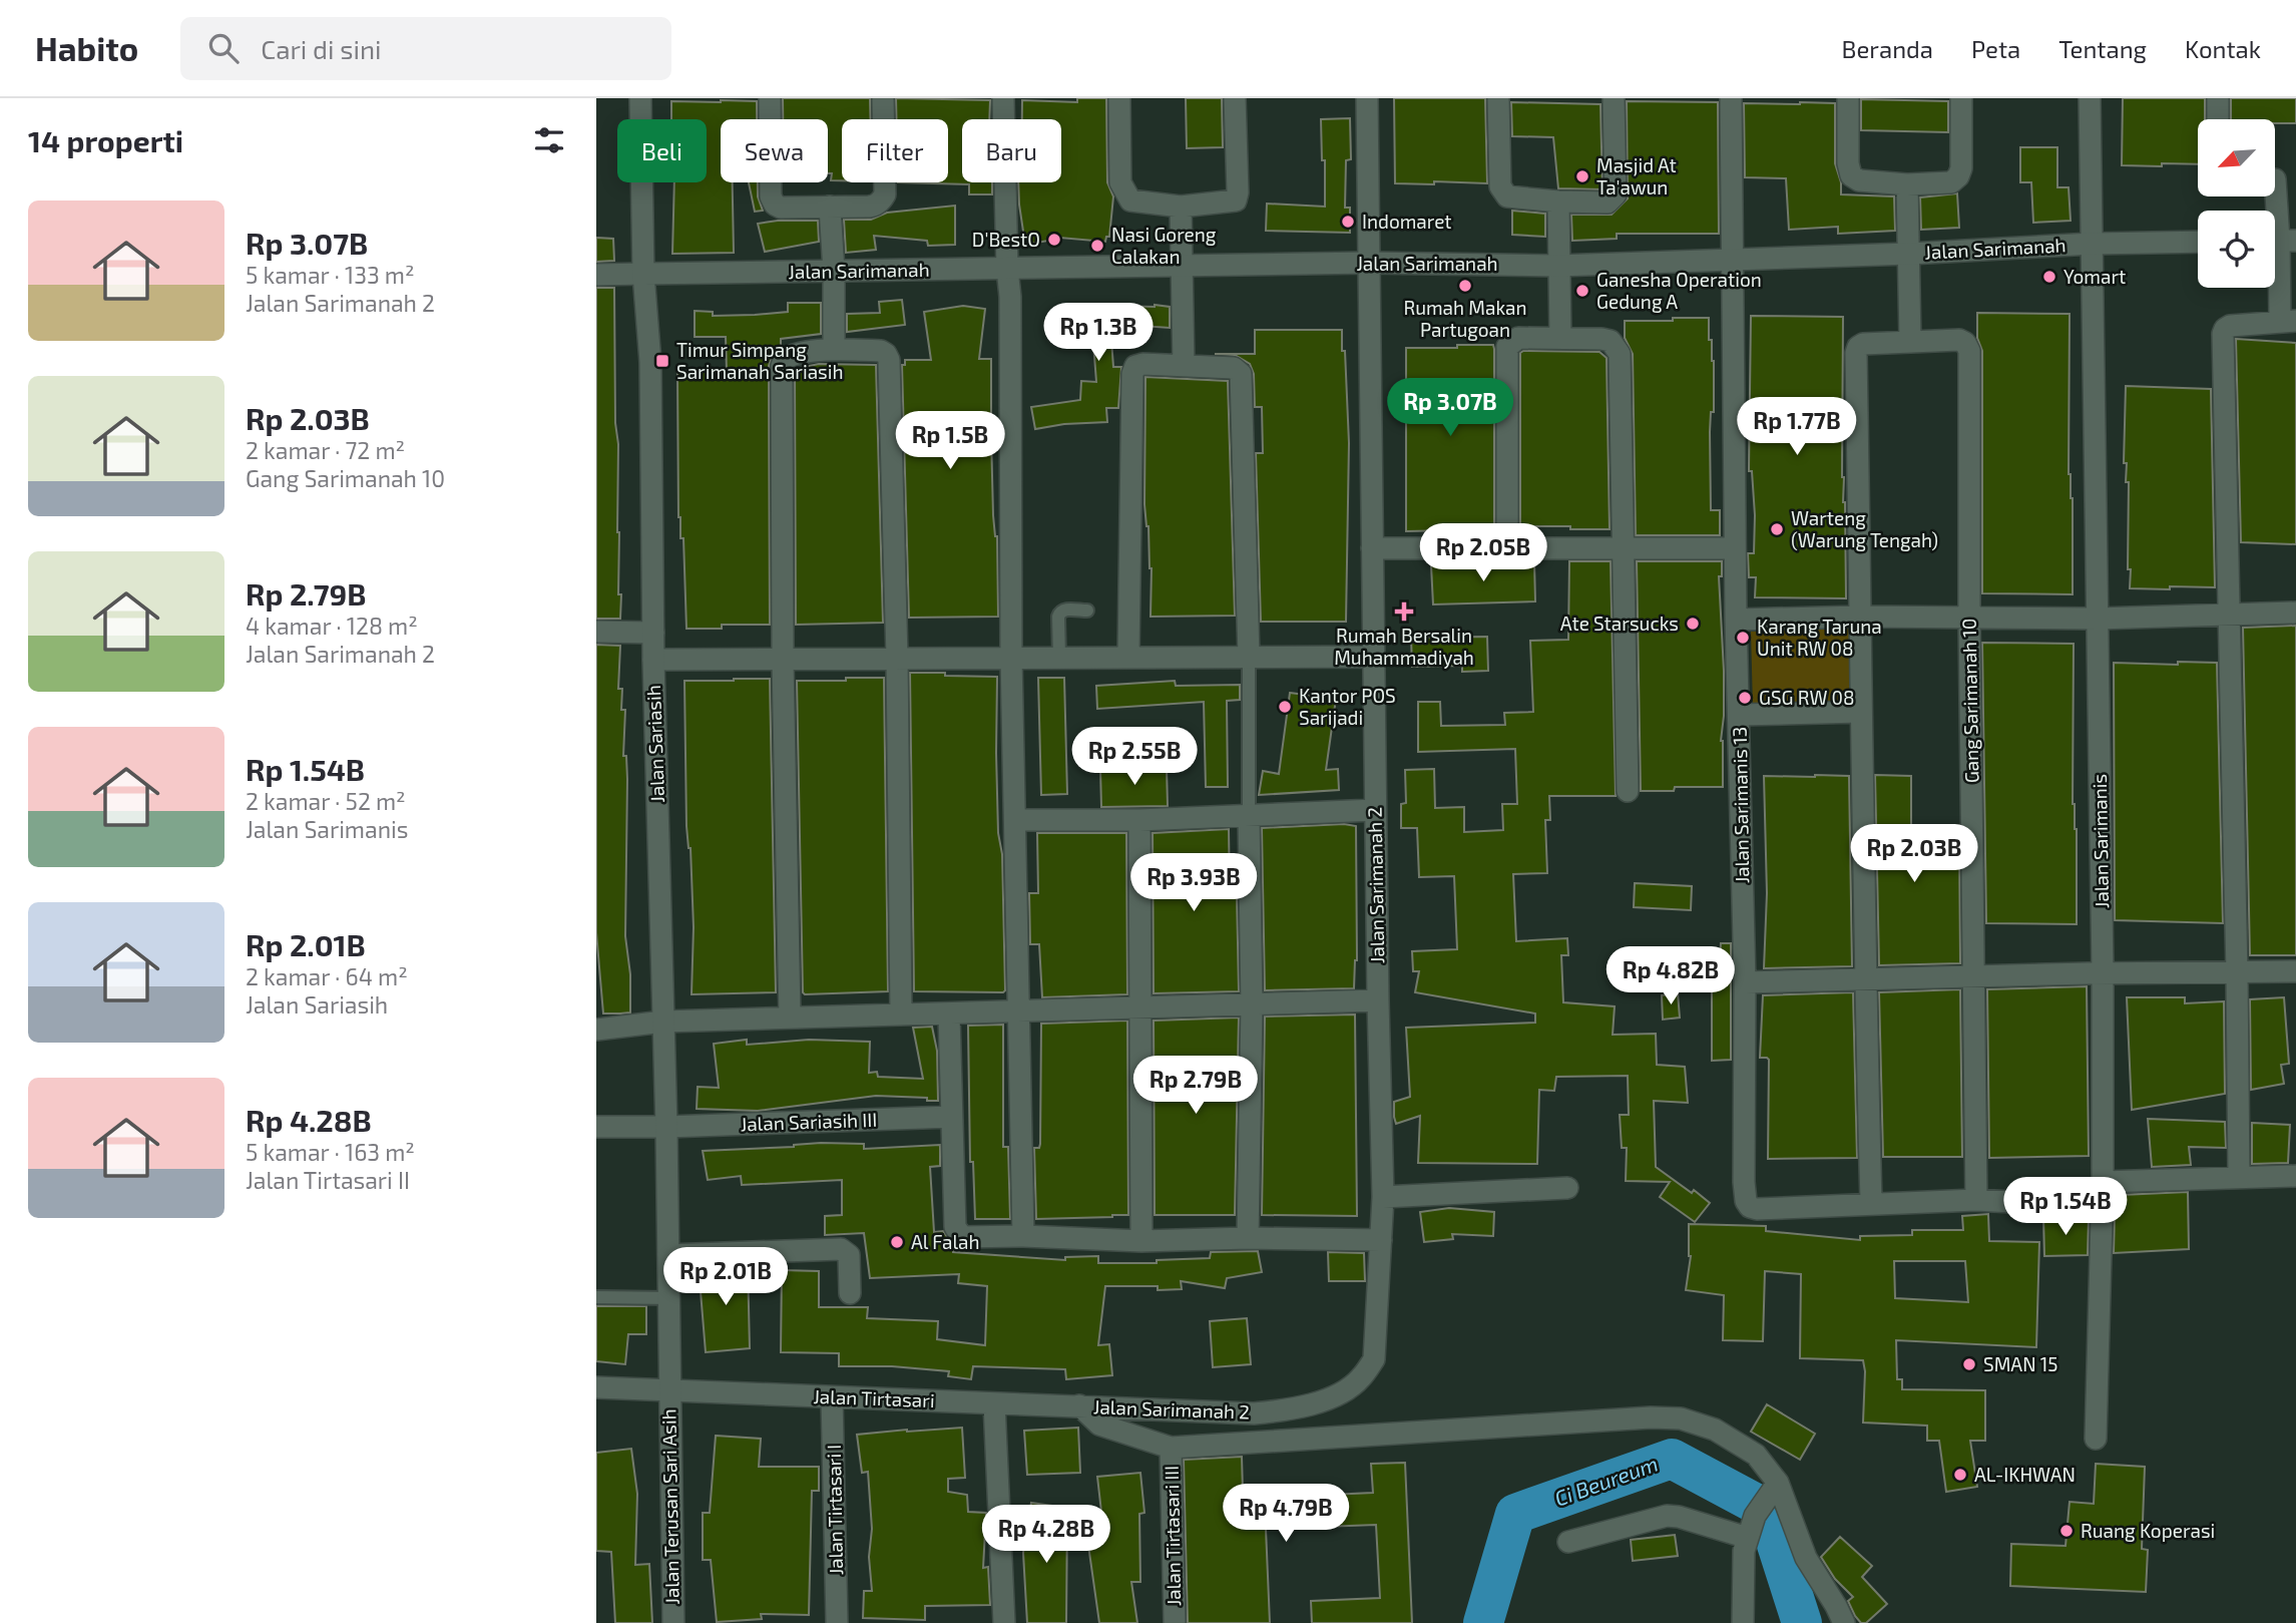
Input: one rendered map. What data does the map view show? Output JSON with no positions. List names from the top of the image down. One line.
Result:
{"streets":{"street":["Jalan Sarimanah","Gang Sarimanah 10","Jalan Sariasih","Jalan Sarimanis 13","Jalan Sarimanis","Jalan Sarimanah 2","Jalan Sariasih III","Jalan Tirtasari","Jalan Terusan Sari Asih","Jalan Tirtasari I","Jalan Tirtasari III"]},"crossings":[["Jalan Sarimanah","Jalan Sariasih"],["Jalan Sarimanah","Jalan Sarimanis 13"],["Jalan Sarimanah","Jalan Sarimanis"],["Jalan Sarimanah","Jalan Sarimanah 2"],["Jalan Sariasih","Jalan Sariasih III"],["Jalan Sariasih","Jalan Tirtasari"],["Jalan Sariasih","Jalan Terusan Sari Asih"],["Jalan Sarimanah 2","Jalan Tirtasari"],["Jalan Tirtasari","Jalan Terusan Sari Asih"],["Jalan Tirtasari","Jalan Tirtasari I"]],"water":["Ci Beureum"],"places":{"other":["Masjid At Ta'awun","Indomaret","D'BestO","Nasi Goreng Calakan","Yomart","Rumah Makan Partugoan","Ganesha Operation Gedung A","Warteng (Warung Tengah)","Ate Starsucks","Karang Taruna Unit RW 08","GSG RW 08","Kantor POS Sarijadi","Al Falah","SMAN 15","AL-IKHWAN","Ruang Koperasi"],"transit":["Timur Simpang Sarimanah Sariasih"],"health":["Rumah Bersalin Muhammadiyah"]},"north":"bottom left","page":{"header":"Habito","search":"Cari di sini","nav":["Beranda","Peta","Tentang","Kontak"],"heading":"14 properti","chip":["Beli","Sewa","Filter","Baru"],"list":[{"name":"Rp 3.07B","note":"5 kamar · 133 m² · Jalan Sarimanah 2"},{"name":"Rp 2.03B","note":"2 kamar · 72 m² · Gang Sarimanah 10"},{"name":"Rp 2.79B","note":"4 kamar · 128 m² · Jalan Sarimanah 2"},{"name":"Rp 1.54B","note":"2 kamar · 52 m² · Jalan Sarimanis"},{"name":"Rp 2.01B","note":"2 kamar · 64 m² · Jalan Sariasih"},{"name":"Rp 4.28B","note":"5 kamar · 163 m² · Jalan Tirtasari II"}],"price":["Rp 1.3B","Rp 3.07B","Rp 1.77B","Rp 1.5B","Rp 2.05B","Rp 2.55B","Rp 2.03B","Rp 3.93B","Rp 4.82B","Rp 2.79B","Rp 1.54B","Rp 2.01B","Rp 4.79B","Rp 4.28B"]}}
